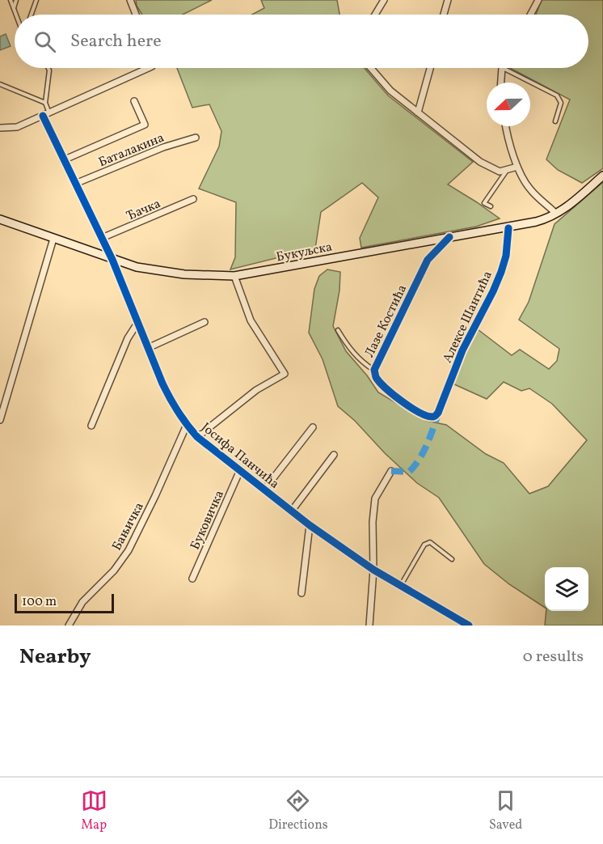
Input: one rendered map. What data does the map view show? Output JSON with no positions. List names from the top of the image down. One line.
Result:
{"streets":{"main road":["Букуљска"],"street":["Баталакина","Ђачка","Алексе Шантића","Лазе Костића","Јосифа Панчића","Буковичка","Бањичка"]},"crossings":[["Баталакина","Јосифа Панчића"],["Ђачка","Јосифа Панчића"],["Букуљска","Алексе Шантића"],["Букуљска","Лазе Костића"],["Букуљска","Јосифа Панчића"],["Алексе Шантића","Лазе Костића"],["Јосифа Панчића","Буковичка"],["Јосифа Панчића","Бањичка"]],"scale_bar":"100 m","north":"left","page":{"search":"Search here","scale":"100 m","heading":["Nearby","0 results"],"nav":["Map","Directions","Saved"]}}
